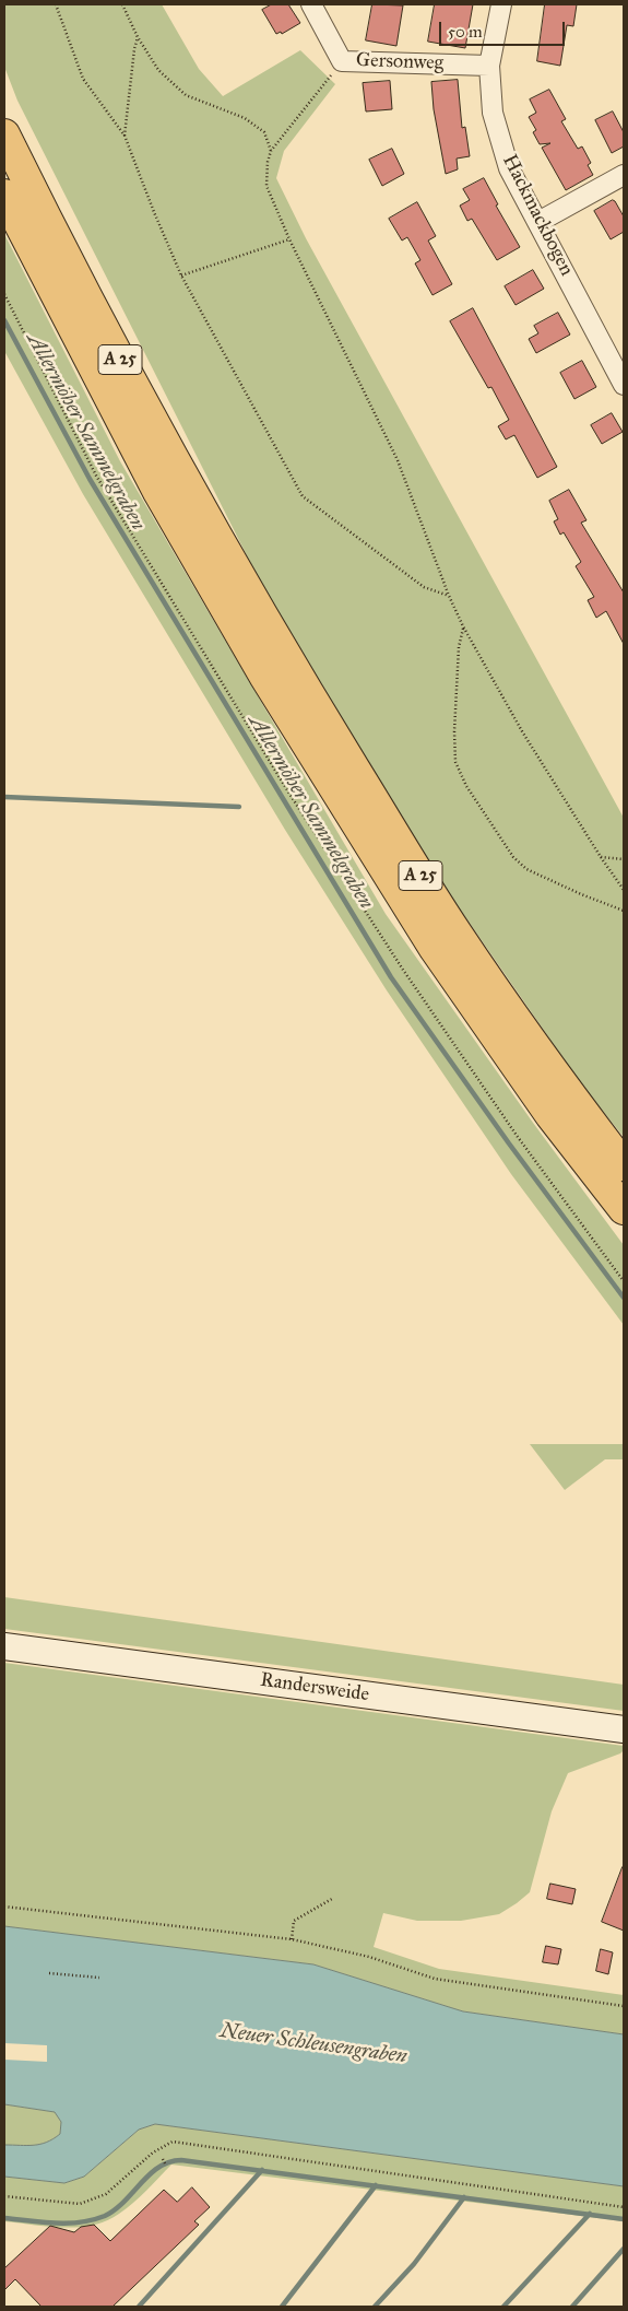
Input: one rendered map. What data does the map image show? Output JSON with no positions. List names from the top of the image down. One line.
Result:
{"streets":{"highway":["A 25"],"street":["Gersonweg","Hackmackbogen","Randersweide"]},"crossings":[["Gersonweg","Hackmackbogen"]],"water":["Allermöher Sammelgraben","Neuer Schleusengraben"],"scale_bar":"50 m"}
